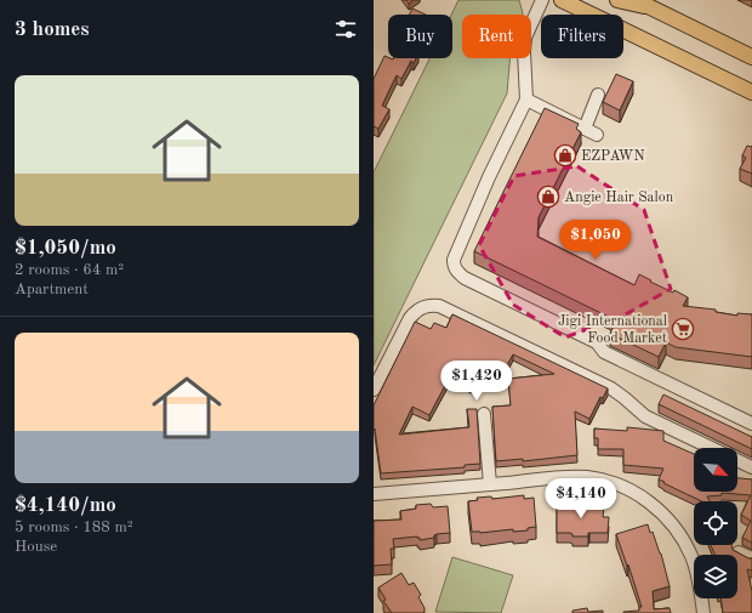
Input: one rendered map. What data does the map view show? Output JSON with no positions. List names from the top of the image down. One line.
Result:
{"places":{"shop":["EZPAWN","Angie Hair Salon"],"supermarket":["Jigi International Food Market"]},"north":"bottom right","page":{"heading":"3 homes","chip":["Buy","Rent","Filters"],"list":[{"name":"$1,050/mo","note":"2 rooms · 64 m² · Apartment"},{"name":"$4,140/mo","note":"5 rooms · 188 m² · House"}],"price":["$1,050","$1,420","$4,140"]}}
